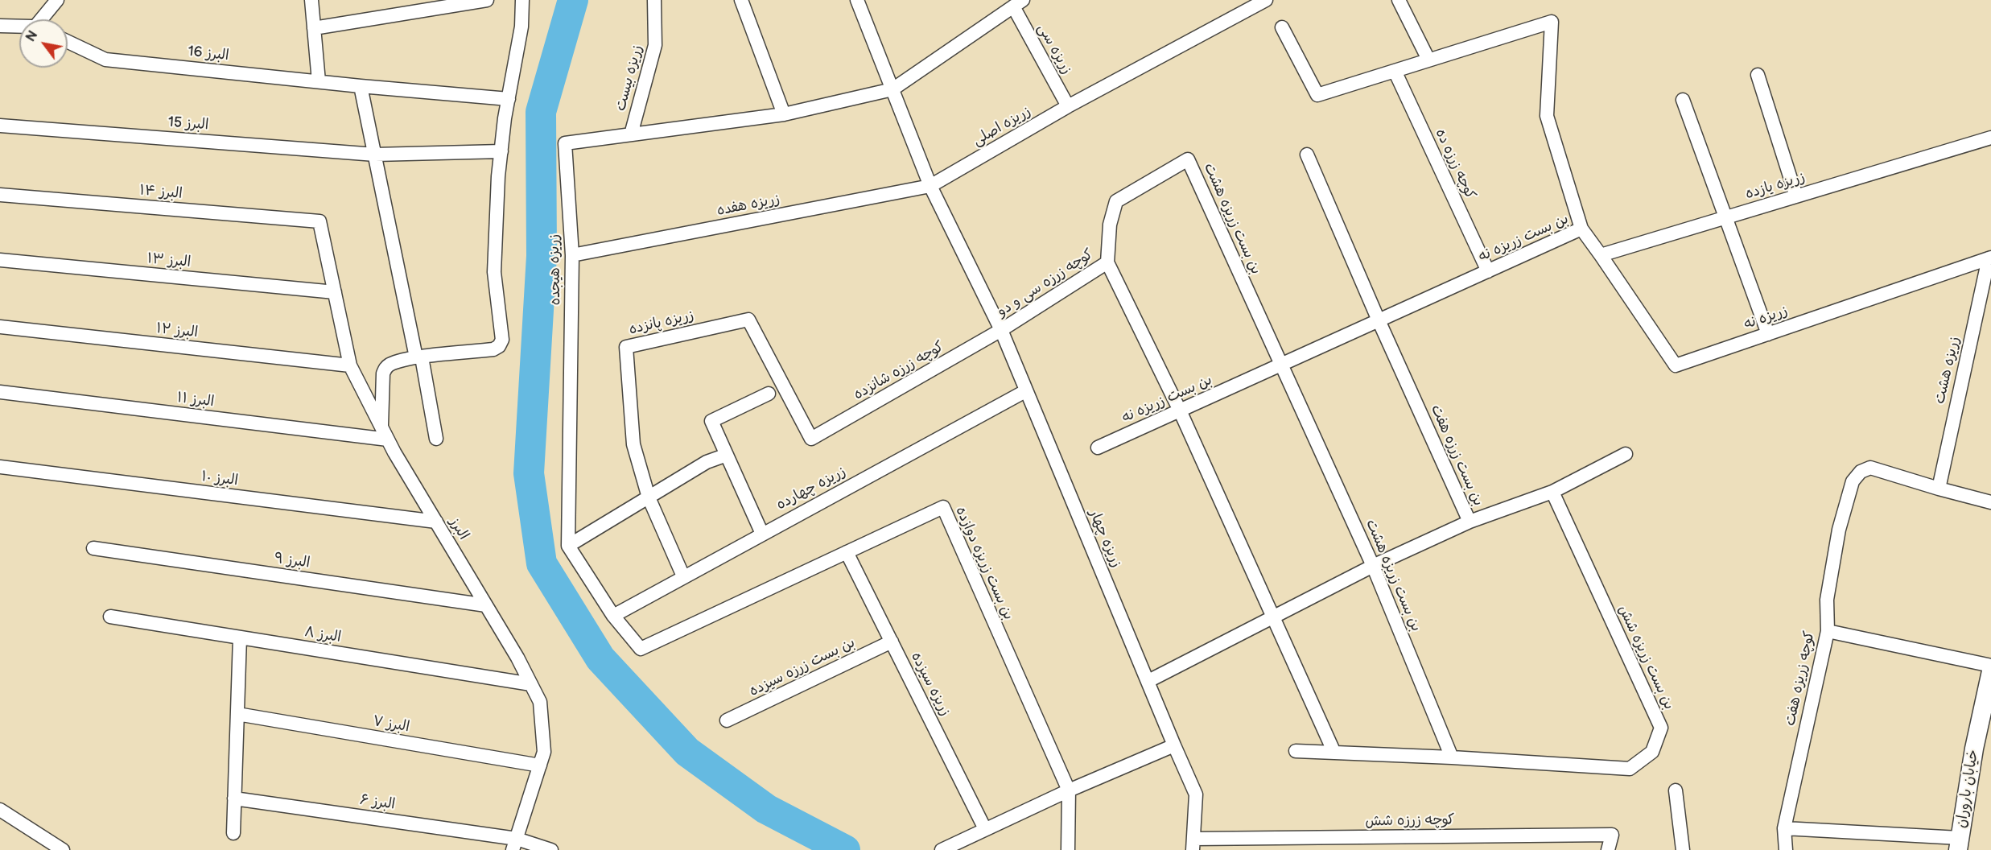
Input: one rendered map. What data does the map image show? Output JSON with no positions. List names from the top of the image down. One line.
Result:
{"streets":{"main road":["خیابان باروران"],"street":["زریزه سی","البرز 16","زریزه بیست","البرز 15","زریزه اصلی","کوچه زرزه ده","زریزه یازده","البرز ۱۴","زریزه هفده","بن بست زریزه هشت","بن بست زریزه نه","البرز ۱۳","زریزه هیجده","کوچه زرزه سی و دو","زریزه نه","زریزه پانزده","البرز ۱۲","زریزه هشت","کوچه زرزه شانزده","البرز ۱۱","بن بست زرزه هفت","البرز ۱۰","زریزه چهارده","البرز","زریزه چهار","البرز ۹","بن بست زریزه دوازده","البرز ۸","بن بست زریزه شش","بن بست زرزه سیزده","کوچه زریزه هفت","زریزه سیزده","البرز ۷","البرز ۶","کوچه زرزه شش"]},"crossings":[["زریزه سی","زریزه اصلی"],["زریزه بیست","زریزه هیجده"],["زریزه اصلی","زریزه هفده"],["زریزه اصلی","زریزه چهار"],["کوچه زرزه ده","بن بست زریزه نه"],["زریزه یازده","زریزه نه"],["البرز ۱۴","البرز"],["زریزه هفده","زریزه هیجده"],["زریزه هفده","زریزه چهار"],["بن بست زریزه هشت","بن بست زریزه نه"],["بن بست زریزه هشت","کوچه زرزه سی و دو"],["بن بست زریزه هشت","بن بست زرزه هفت"],["بن بست زریزه هشت","بن بست زریزه شش"],["بن بست زریزه نه","بن بست زرزه هفت"],["البرز ۱۳","البرز"],["زریزه هیجده","بن بست زریزه دوازده"],["کوچه زرزه سی و دو","کوچه زرزه شانزده"],["کوچه زرزه سی و دو","زریزه چهار"],["زریزه نه","زریزه هشت"],["زریزه پانزده","کوچه زرزه شانزده"],["زریزه پانزده","زریزه چهارده"],["البرز ۱۲","البرز"],["زریزه هشت","کوچه زریزه هفت"],["کوچه زرزه شانزده","زریزه چهار"],["البرز ۱۱","البرز"],["بن بست زرزه هفت","زریزه چهار"],["البرز ۱۰","البرز"],["زریزه چهارده","زریزه چهار"],["زریزه چهارده","بن بست زریزه دوازده"],["البرز","البرز ۹"],["البرز","البرز ۸"],["البرز","البرز ۷"],["البرز","البرز ۶"],["زریزه چهار","کوچه زرزه شش"],["بن بست زریزه دوازده","زریزه سیزده"],["بن بست زرزه سیزده","زریزه سیزده"]],"north":"top left"}
